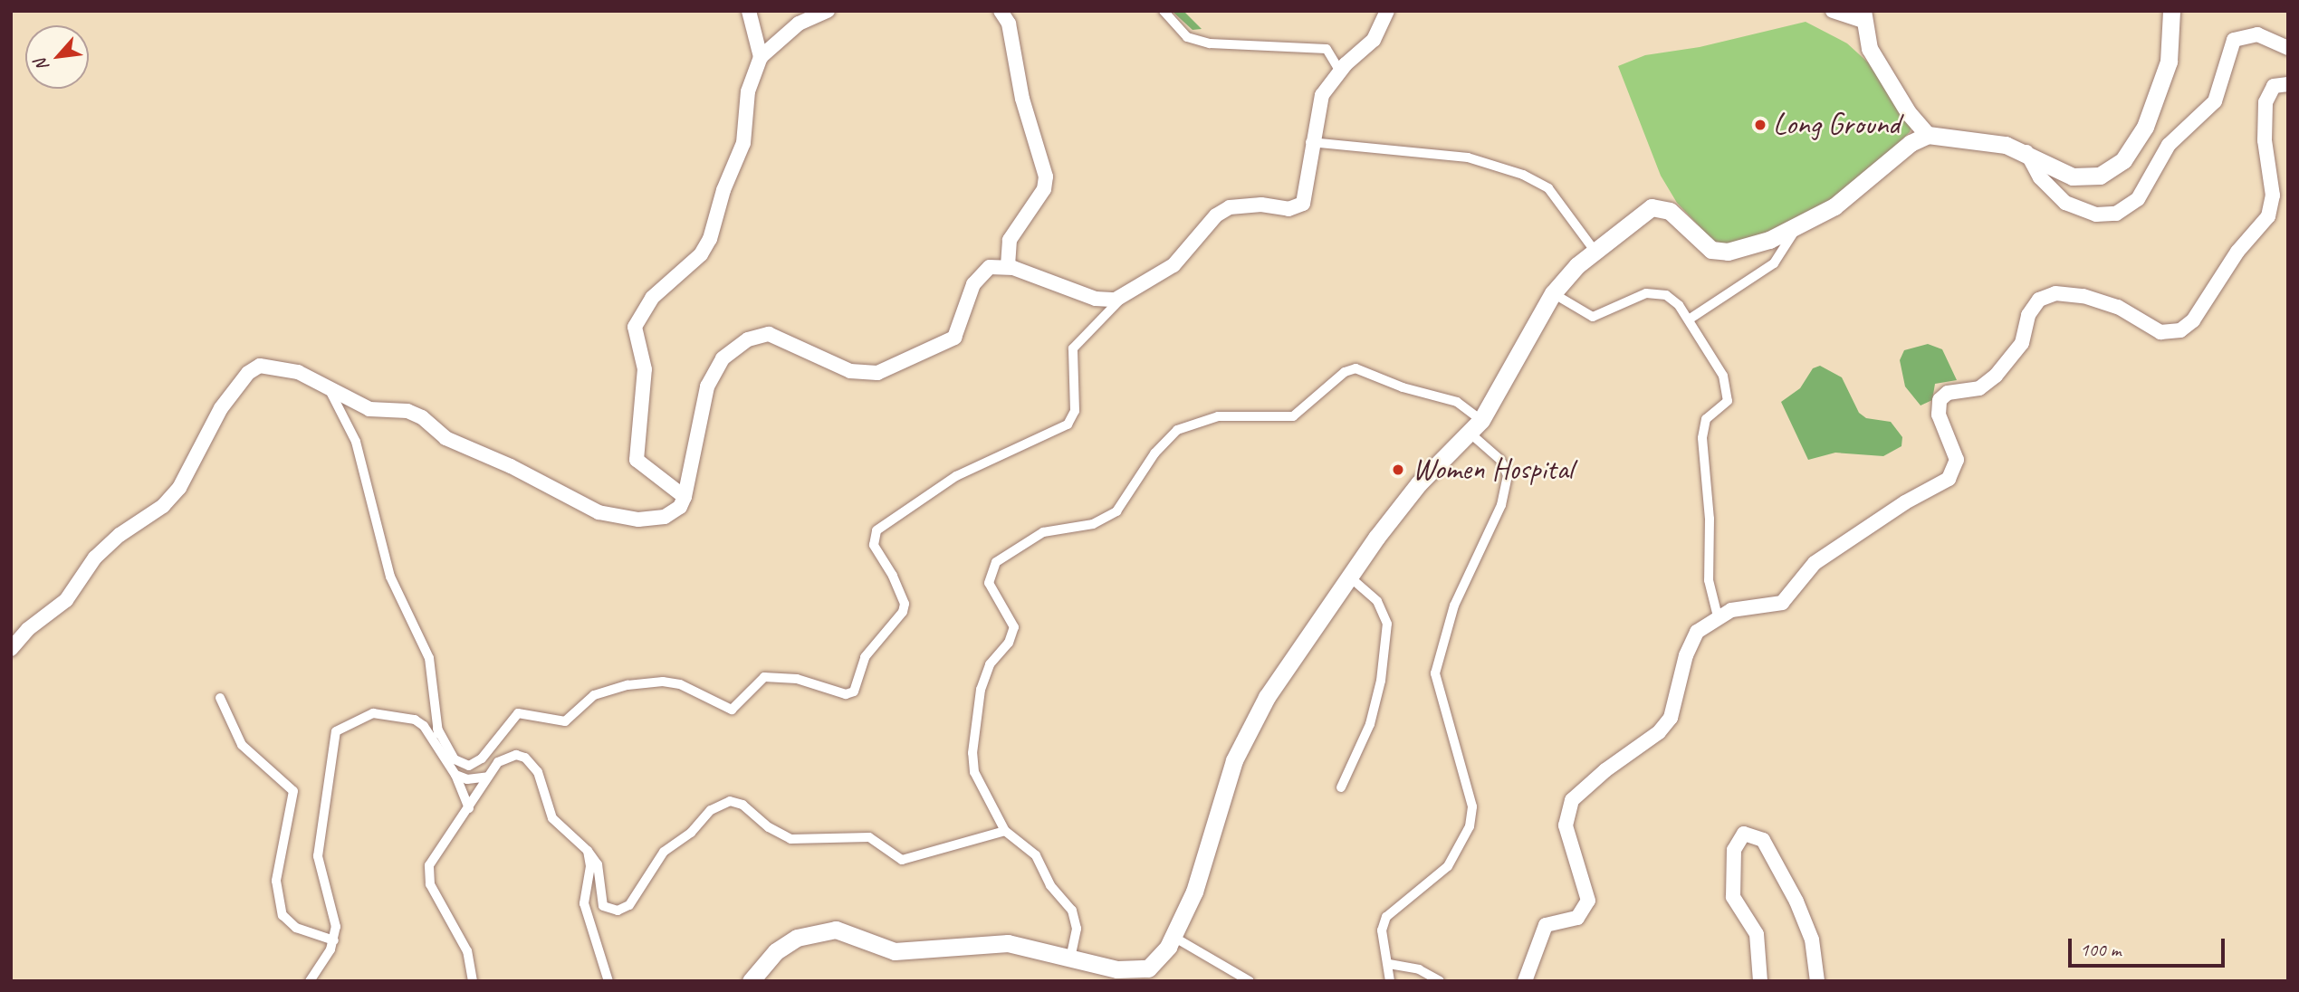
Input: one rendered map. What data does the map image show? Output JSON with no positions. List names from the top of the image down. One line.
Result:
{"places":["Long Ground","Women Hospital"],"scale_bar":"100 m","north":"bottom left"}
